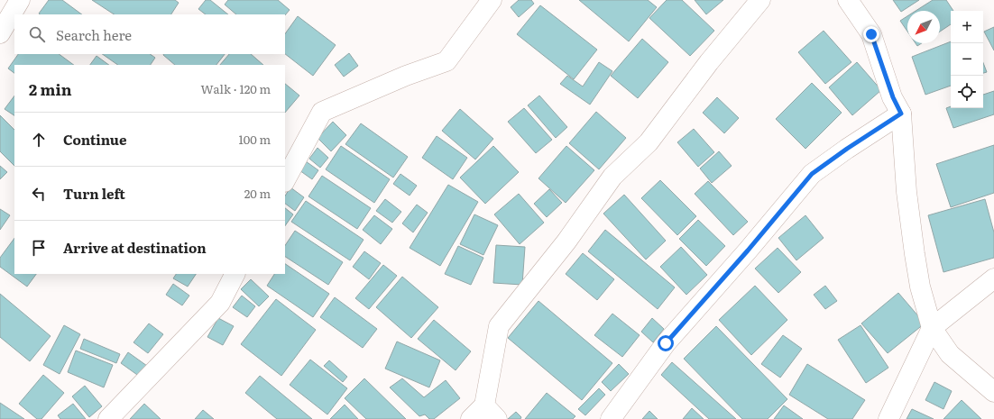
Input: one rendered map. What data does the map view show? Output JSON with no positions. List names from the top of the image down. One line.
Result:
{"north":"bottom left","page":{"map_buttons":["+","−"],"search":"Search here","heading":["2 min","Walk · 120 m"],"list":[["Continue","100 m"],["Turn left","20 m"],"Arrive at destination"]}}
